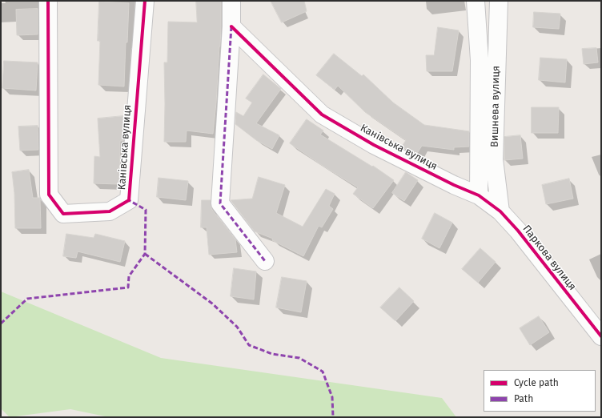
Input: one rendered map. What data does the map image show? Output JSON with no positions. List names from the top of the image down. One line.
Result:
{"streets":{"street":["Вишнева вулиця","Канівська вулиця","Паркова вулиця"]},"crossings":[["Вишнева вулиця","Паркова вулиця"],["Канівська вулиця","Паркова вулиця"]],"legend":["Cycle path","Path"]}
